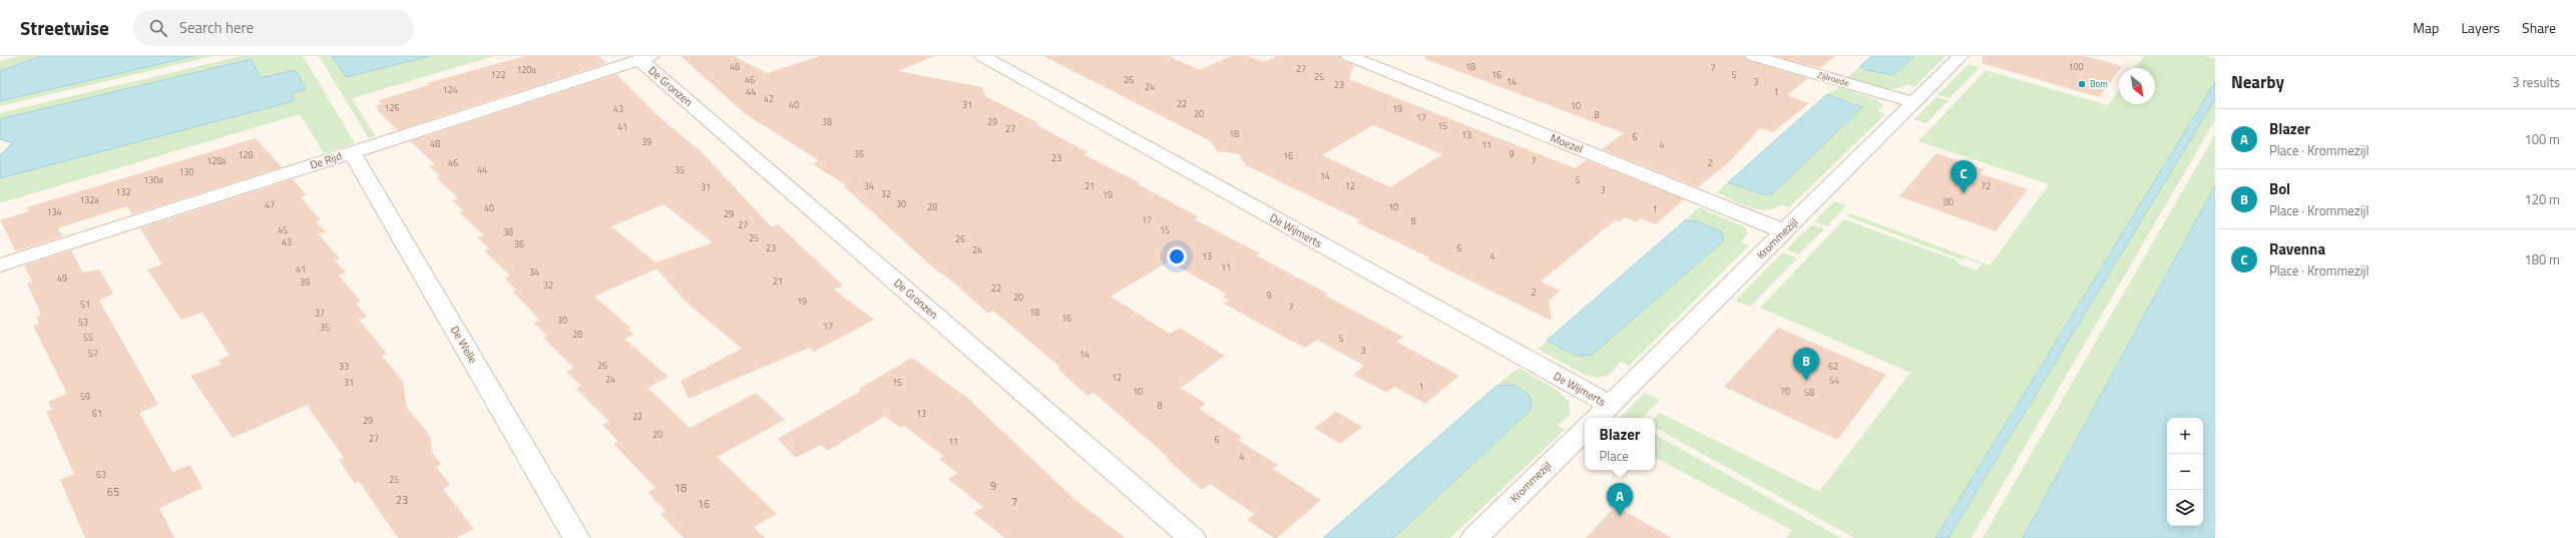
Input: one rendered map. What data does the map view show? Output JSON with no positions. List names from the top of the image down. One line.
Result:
{"streets":{"street":["Zijlroede","De Gronzen","Moezel","De Rijd","De Wijmerts","Krommezijl","De Welle"]},"crossings":[["Zijlroede","Krommezijl"],["De Gronzen","De Rijd"],["Moezel","Krommezijl"],["De Rijd","De Welle"],["De Wijmerts","Krommezijl"]],"places":["Bom"],"house_numbers":["48","18","100","7","27","120a","122","16","5","25","46","26","14","3","23","24","124","44","1","42","22","40","31","10","126","43","19","20","8","17","38","29","15","41","27","18","13","6","39","48","11","4","36","9","128","16","23","128a","7","46","2","44","35","130","14","130a","5","34","21","12","72","31","3","132","32","19","132a","80","30","47","28","10","40","1","134","29","17","8","27","45","15","38","25","26","43","36","23","6","24","13","4","11","41","34","49","21","39","32","22","2","9","20","19","51","7","18","37","16","30","53","17","35","28","55","5","3","57","14","26","33","62","12","24","54","31","15","1","10","70","58","59","8","61","13","22","29","20","27","6","11","4","63","25","9","18","65","23","7","16"],"north":"bottom right","page":{"header":"Streetwise","search":"Search here","nav":["Map","Layers","Share"],"heading":["Nearby","3 results"],"list":[{"mark":"A","name":"Blazer","note":"Place · Krommezijl","value":"100 m"},{"mark":"B","name":"Bol","note":"Place · Krommezijl","value":"120 m"},{"mark":"C","name":"Ravenna","note":"Place · Krommezijl","value":"180 m"}],"pins":["C","B","A"],"map_buttons":["+","−"],"popup":["Blazer","Place"]}}
